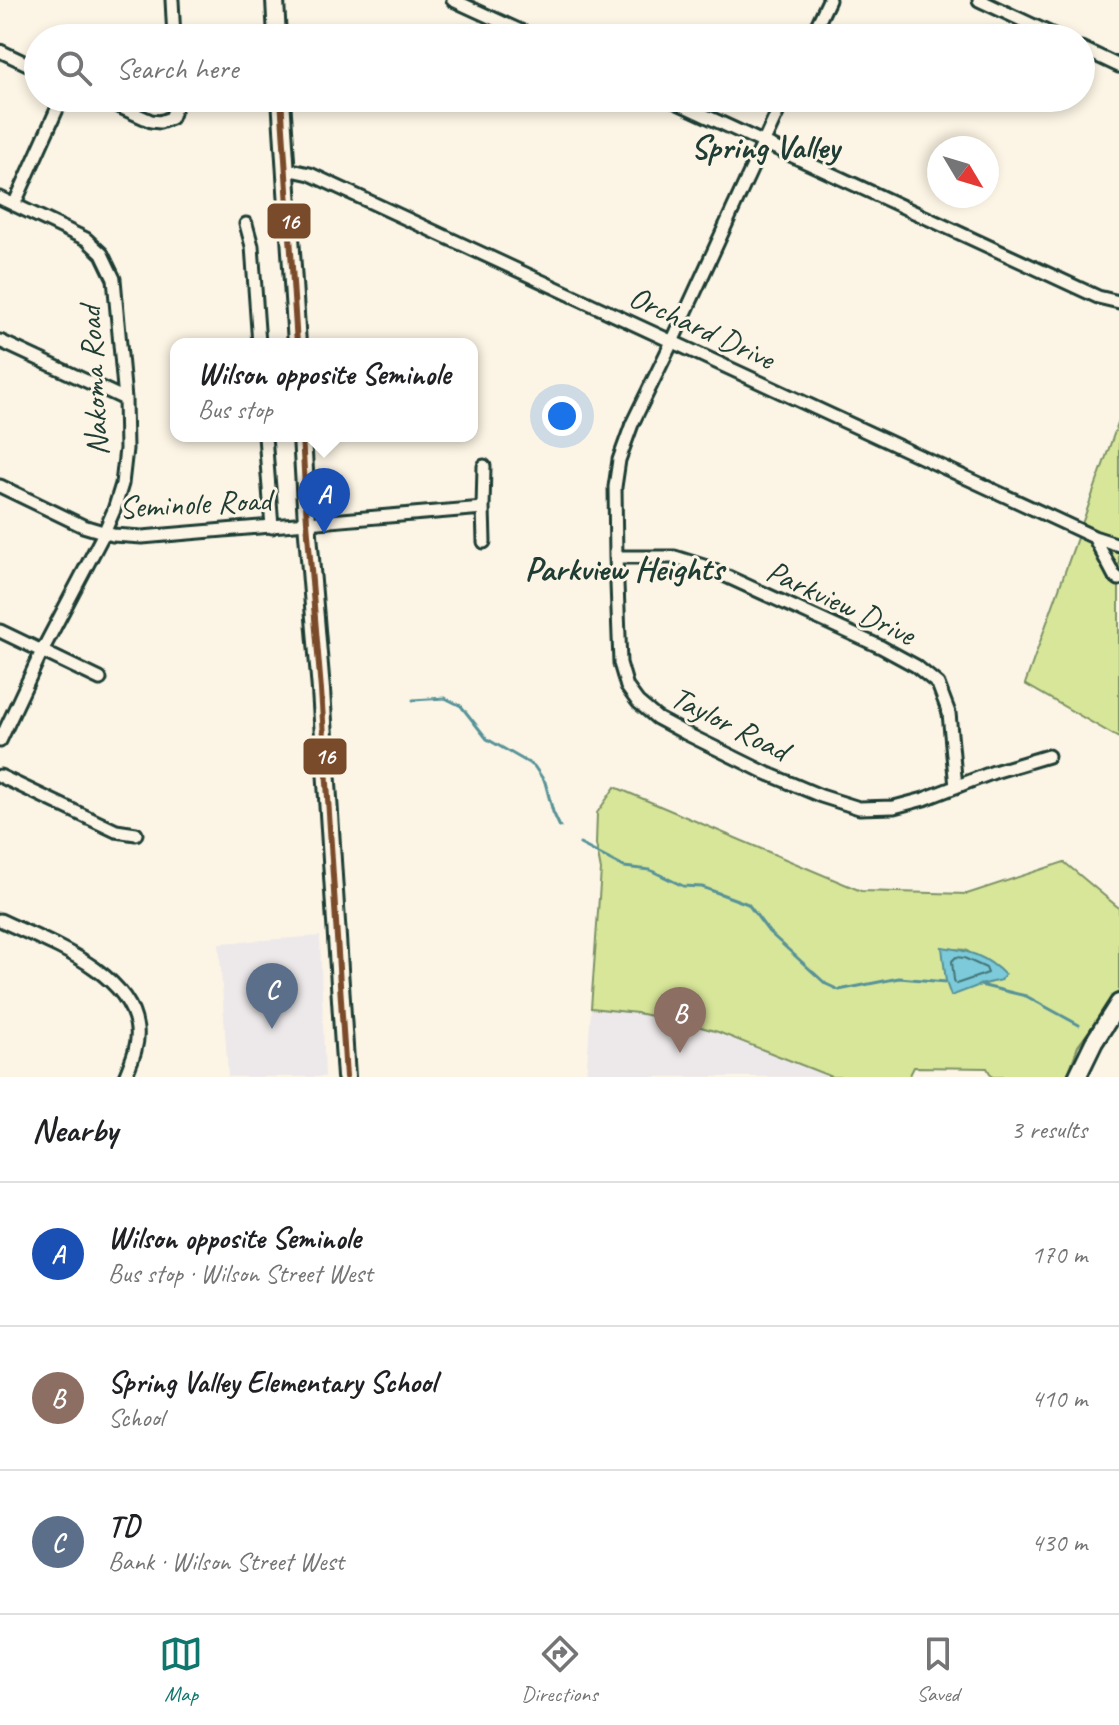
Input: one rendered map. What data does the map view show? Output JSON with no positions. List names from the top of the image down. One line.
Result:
{"streets":{"street":["Orchard Drive","Nakoma Road","Seminole Road","Parkview Drive","Taylor Road"]},"crossings":[["Orchard Drive","Taylor Road"],["Nakoma Road","Seminole Road"],["Parkview Drive","Taylor Road"]],"districts":["Spring Valley","Parkview Heights"],"lines":["transit line 16"],"north":"bottom right","page":{"search":"Search here","popup":["Wilson opposite Seminole","Bus stop"],"pins":["A","C","B"],"heading":["Nearby","3 results"],"list":[{"mark":"A","name":"Wilson opposite Seminole","note":"Bus stop · Wilson Street West","value":"170 m"},{"mark":"B","name":"Spring Valley Elementary School","note":"School","value":"410 m"},{"mark":"C","name":"TD","note":"Bank · Wilson Street West","value":"430 m"}],"nav":["Map","Directions","Saved"]}}
